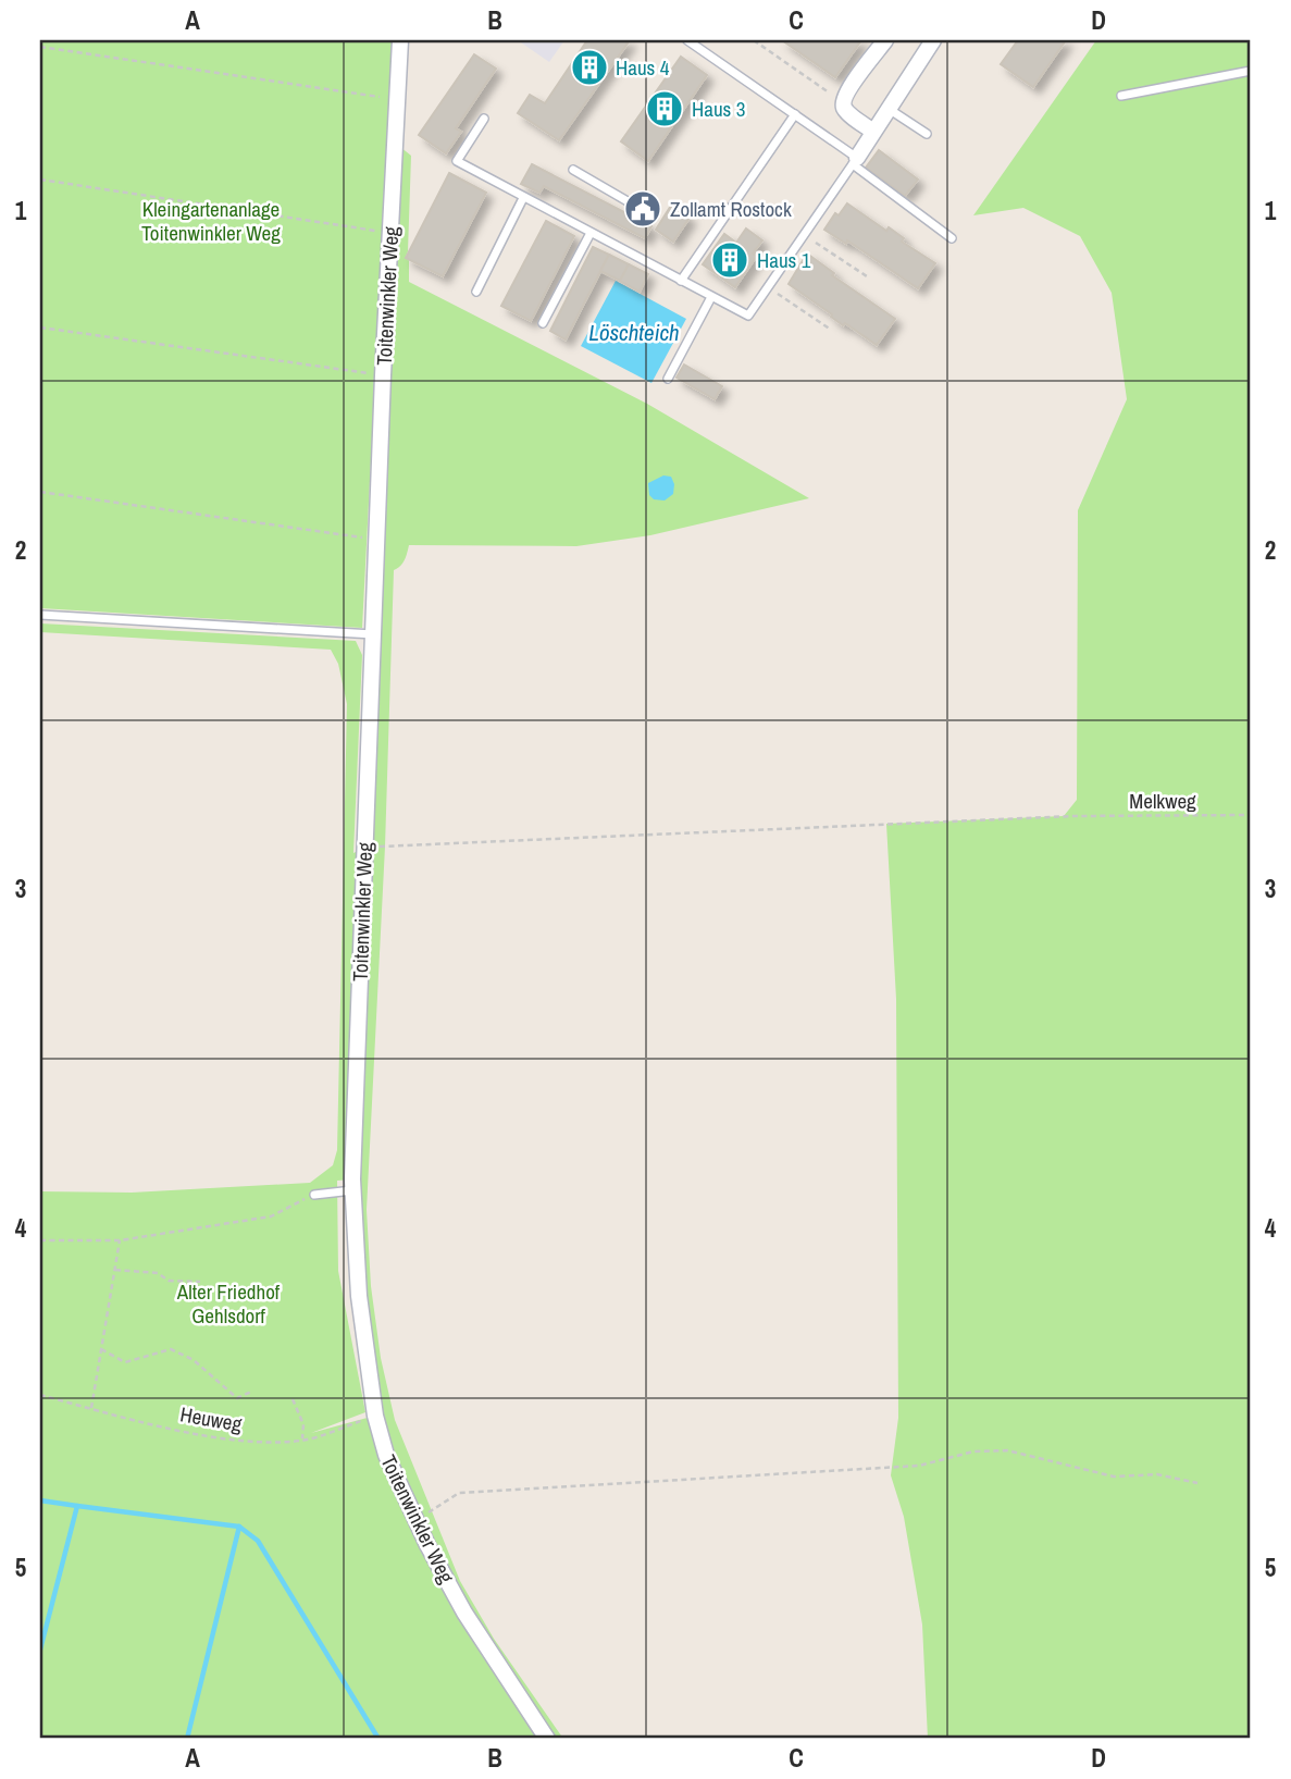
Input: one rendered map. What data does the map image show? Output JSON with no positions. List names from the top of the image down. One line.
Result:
{"streets":{"street":["Toitenwinkler Weg"],"path":["Melkweg","Heuweg"]},"crossings":[["Toitenwinkler Weg","Melkweg"],["Toitenwinkler Weg","Heuweg"]],"water":["Löschteich"],"parks":["Kleingartenanlage Toitenwinkler Weg","Alter Friedhof Gehlsdorf"],"places":{"building":["Haus 4","Haus 3","Haus 1"],"public building":["Zollamt Rostock"]},"grid":{"columns":["A","B","C","D"],"rows":["1","2","3","4","5"]}}
